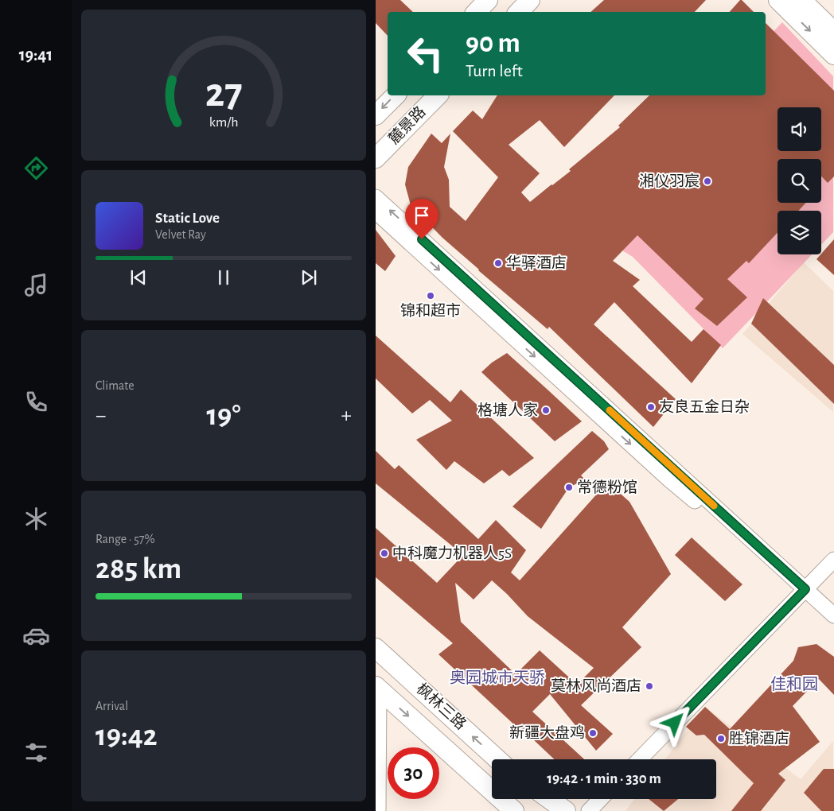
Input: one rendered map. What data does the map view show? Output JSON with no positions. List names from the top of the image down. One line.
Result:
{"streets":{"main road":["麓景路","枫林三路"]},"districts":["奥园城市天骄","佳和园"],"places":["湘仪羽宸","华驿酒店","锦和超市","友良五金日杂","格塘人家","常德粉馆","中科魔力机器人5S","莫林风尚酒店","新疆大盘鸡","胜锦酒店"],"page":{"tabs":"19:41","turn":["90 m","Turn left"],"song":["Static Love","Velvet Ray"],"tile":["Climate",["Range · 57%","285 km"],["Arrival","19:42"]],"heat":["−","19°","+"],"limit":"30","trip":"19:42 · 1 min · 330 m","gauge":["27","km/h"]}}
